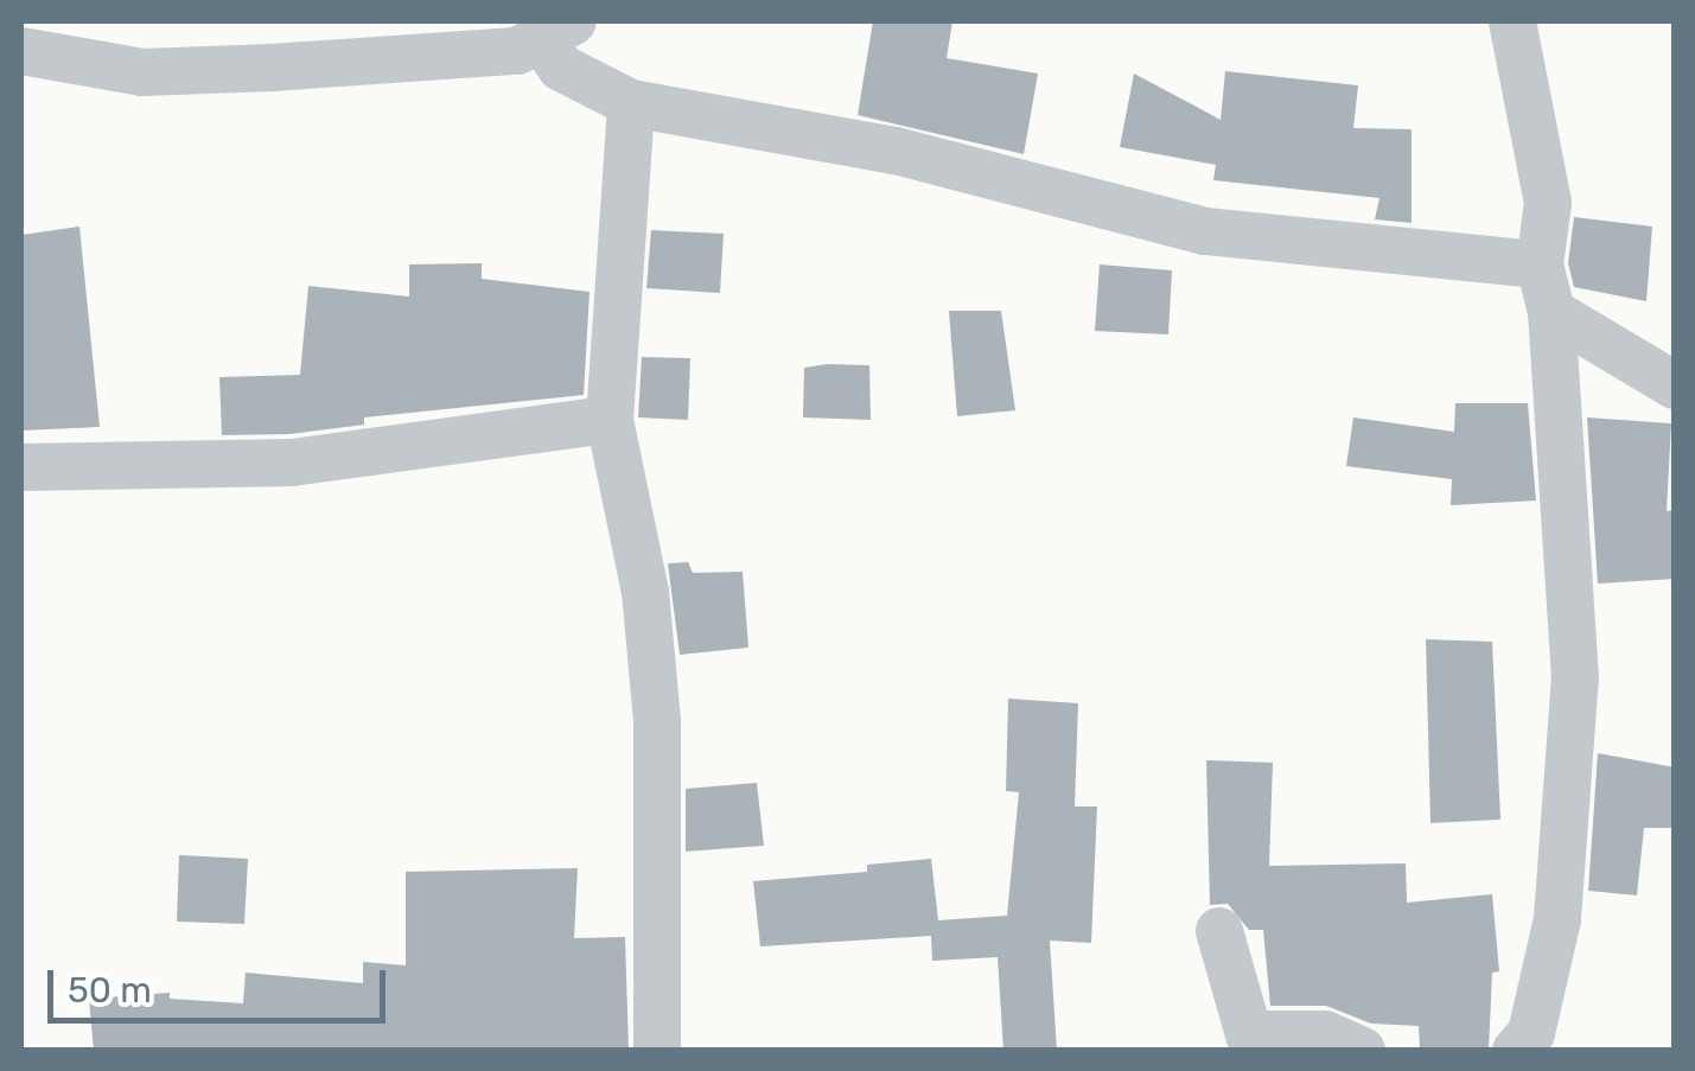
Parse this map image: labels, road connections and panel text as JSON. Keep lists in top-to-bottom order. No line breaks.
{"scale_bar":"50 m"}
